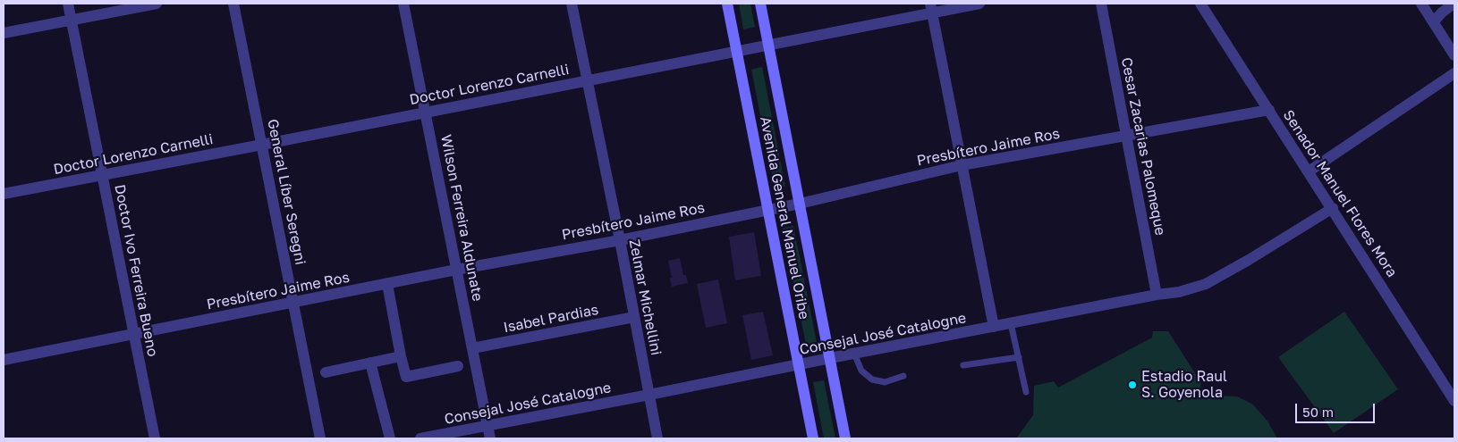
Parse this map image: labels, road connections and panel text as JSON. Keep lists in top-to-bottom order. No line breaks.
{"streets":{"main road":["Avenida General Manuel Oribe"],"street":["Doctor Lorenzo Carnelli","Cesar Zacarias Palomeque","Presbítero Jaime Ros","General Líber Seregni","Senador Manuel Flores Mora","Wilson Ferreira Aldunate","Doctor Ivo Ferreira Bueno","Zelmar Michellini","Isabel Pardias","Consejal José Catalogne"]},"crossings":[["Doctor Lorenzo Carnelli","General Líber Seregni"],["Doctor Lorenzo Carnelli","Wilson Ferreira Aldunate"],["Doctor Lorenzo Carnelli","Avenida General Manuel Oribe"],["Doctor Lorenzo Carnelli","Doctor Ivo Ferreira Bueno"],["Doctor Lorenzo Carnelli","Zelmar Michellini"],["Cesar Zacarias Palomeque","Presbítero Jaime Ros"],["Cesar Zacarias Palomeque","Consejal José Catalogne"],["Presbítero Jaime Ros","General Líber Seregni"],["Presbítero Jaime Ros","Senador Manuel Flores Mora"],["Presbítero Jaime Ros","Wilson Ferreira Aldunate"],["Presbítero Jaime Ros","Avenida General Manuel Oribe"],["Presbítero Jaime Ros","Doctor Ivo Ferreira Bueno"],["Presbítero Jaime Ros","Zelmar Michellini"],["Senador Manuel Flores Mora","Consejal José Catalogne"],["Wilson Ferreira Aldunate","Isabel Pardias"],["Wilson Ferreira Aldunate","Consejal José Catalogne"],["Avenida General Manuel Oribe","Consejal José Catalogne"],["Zelmar Michellini","Isabel Pardias"],["Zelmar Michellini","Consejal José Catalogne"]],"places":["Estadio Raul S. Goyenola"],"scale_bar":"50 m"}
